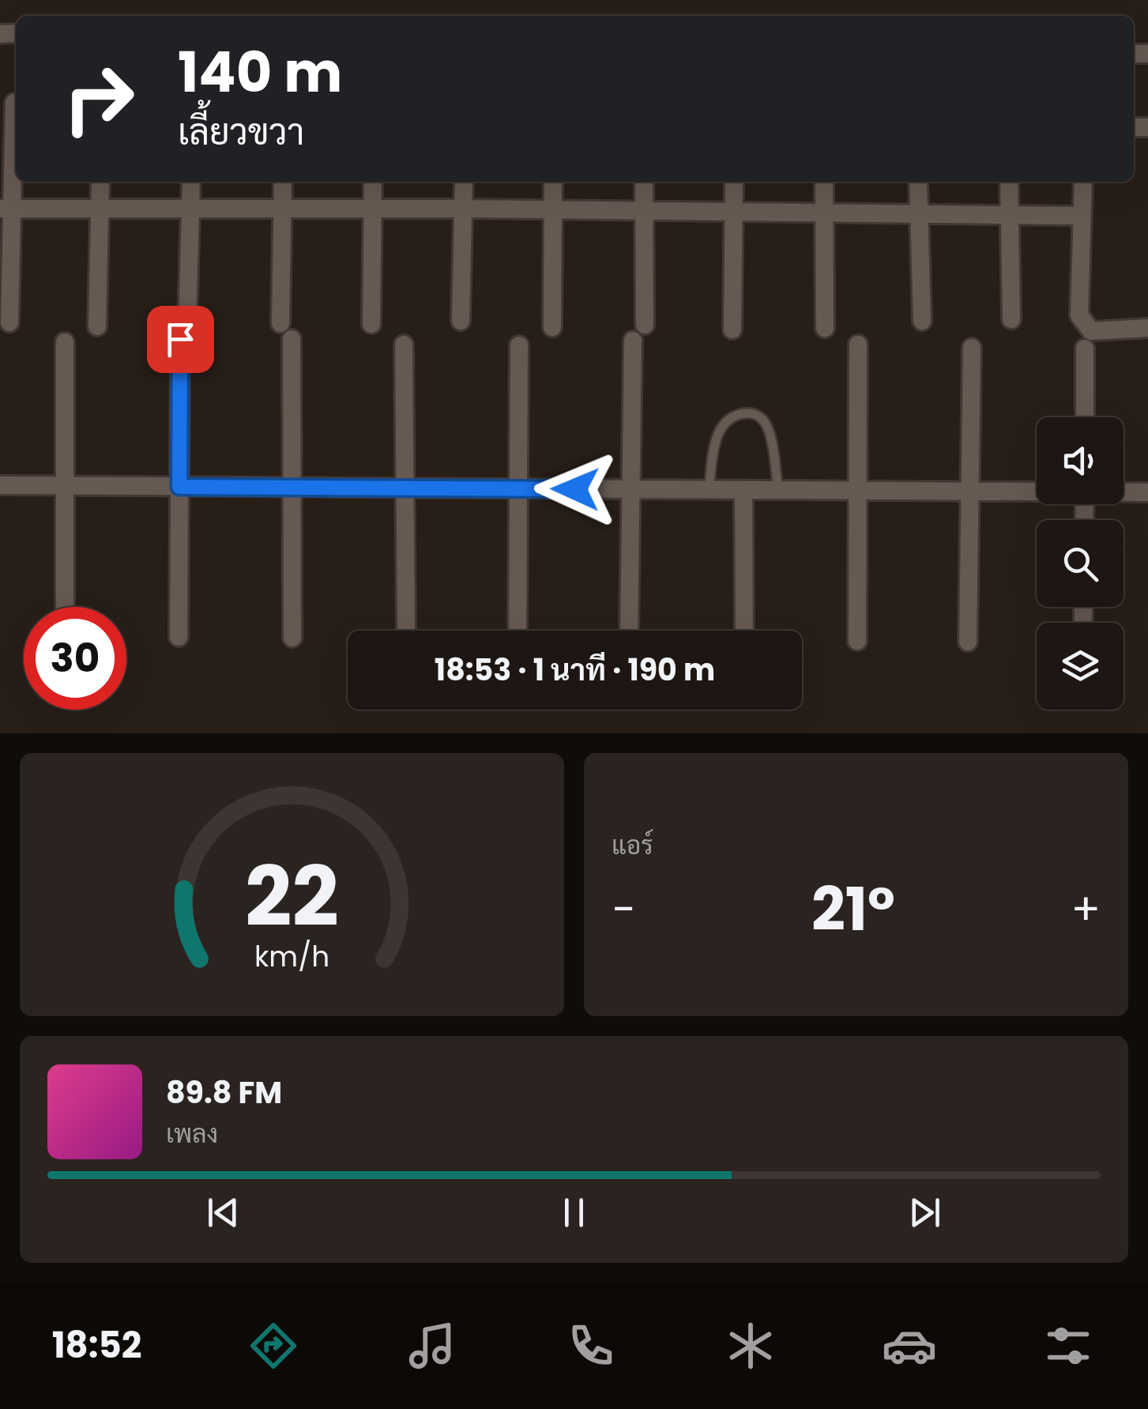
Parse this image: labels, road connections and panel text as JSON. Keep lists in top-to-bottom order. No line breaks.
{"page":{"turn":["140 m","เลี้ยวขวา"],"limit":"30","trip":"18:53 · 1 นาที · 190 m","tile":"แอร์","heat":["−","21°","+"],"song":["89.8 FM","เพลง"],"tabs":"18:52","gauge":["22","km/h"]}}
